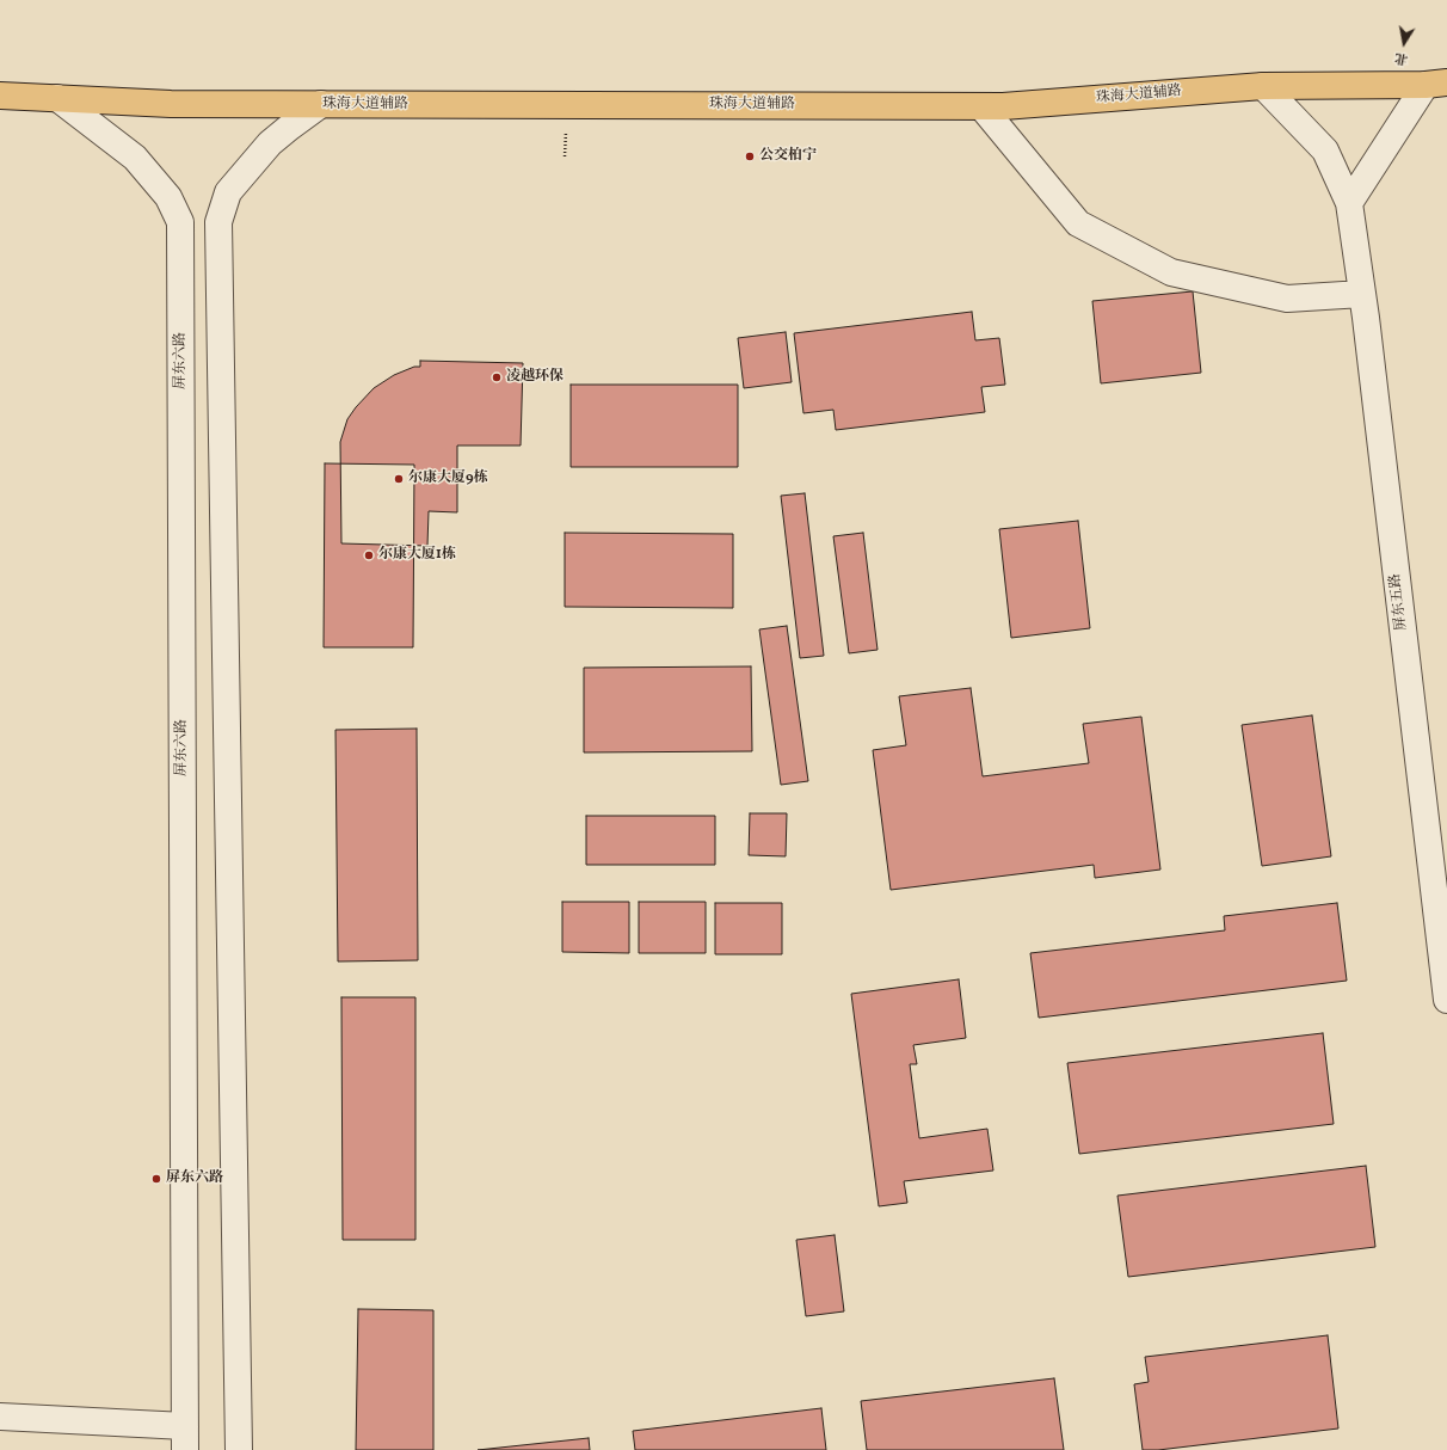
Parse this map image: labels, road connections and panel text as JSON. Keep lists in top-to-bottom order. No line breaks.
{"streets":{"main road":["珠海大道辅路"],"street":["屏东六路","屏东五路"]},"crossings":[["珠海大道辅路","屏东六路"],["珠海大道辅路","屏东五路"]],"places":["公交柏宁","凌越环保","尔康大厦9栋","尔康大厦1栋","屏东六路"],"north":"bottom"}
